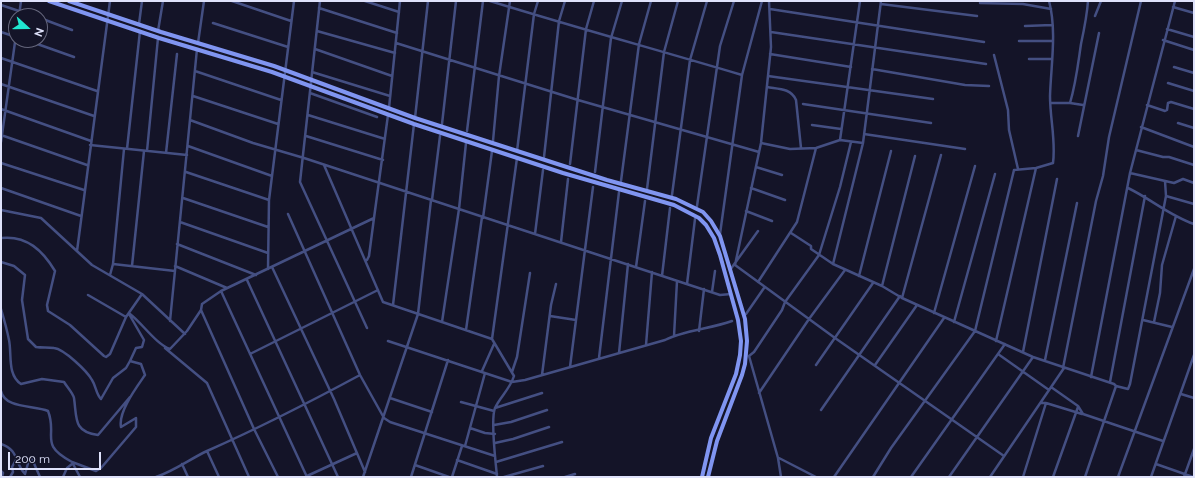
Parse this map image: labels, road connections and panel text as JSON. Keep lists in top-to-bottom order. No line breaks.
{"scale_bar":"200 m","north":"right"}
